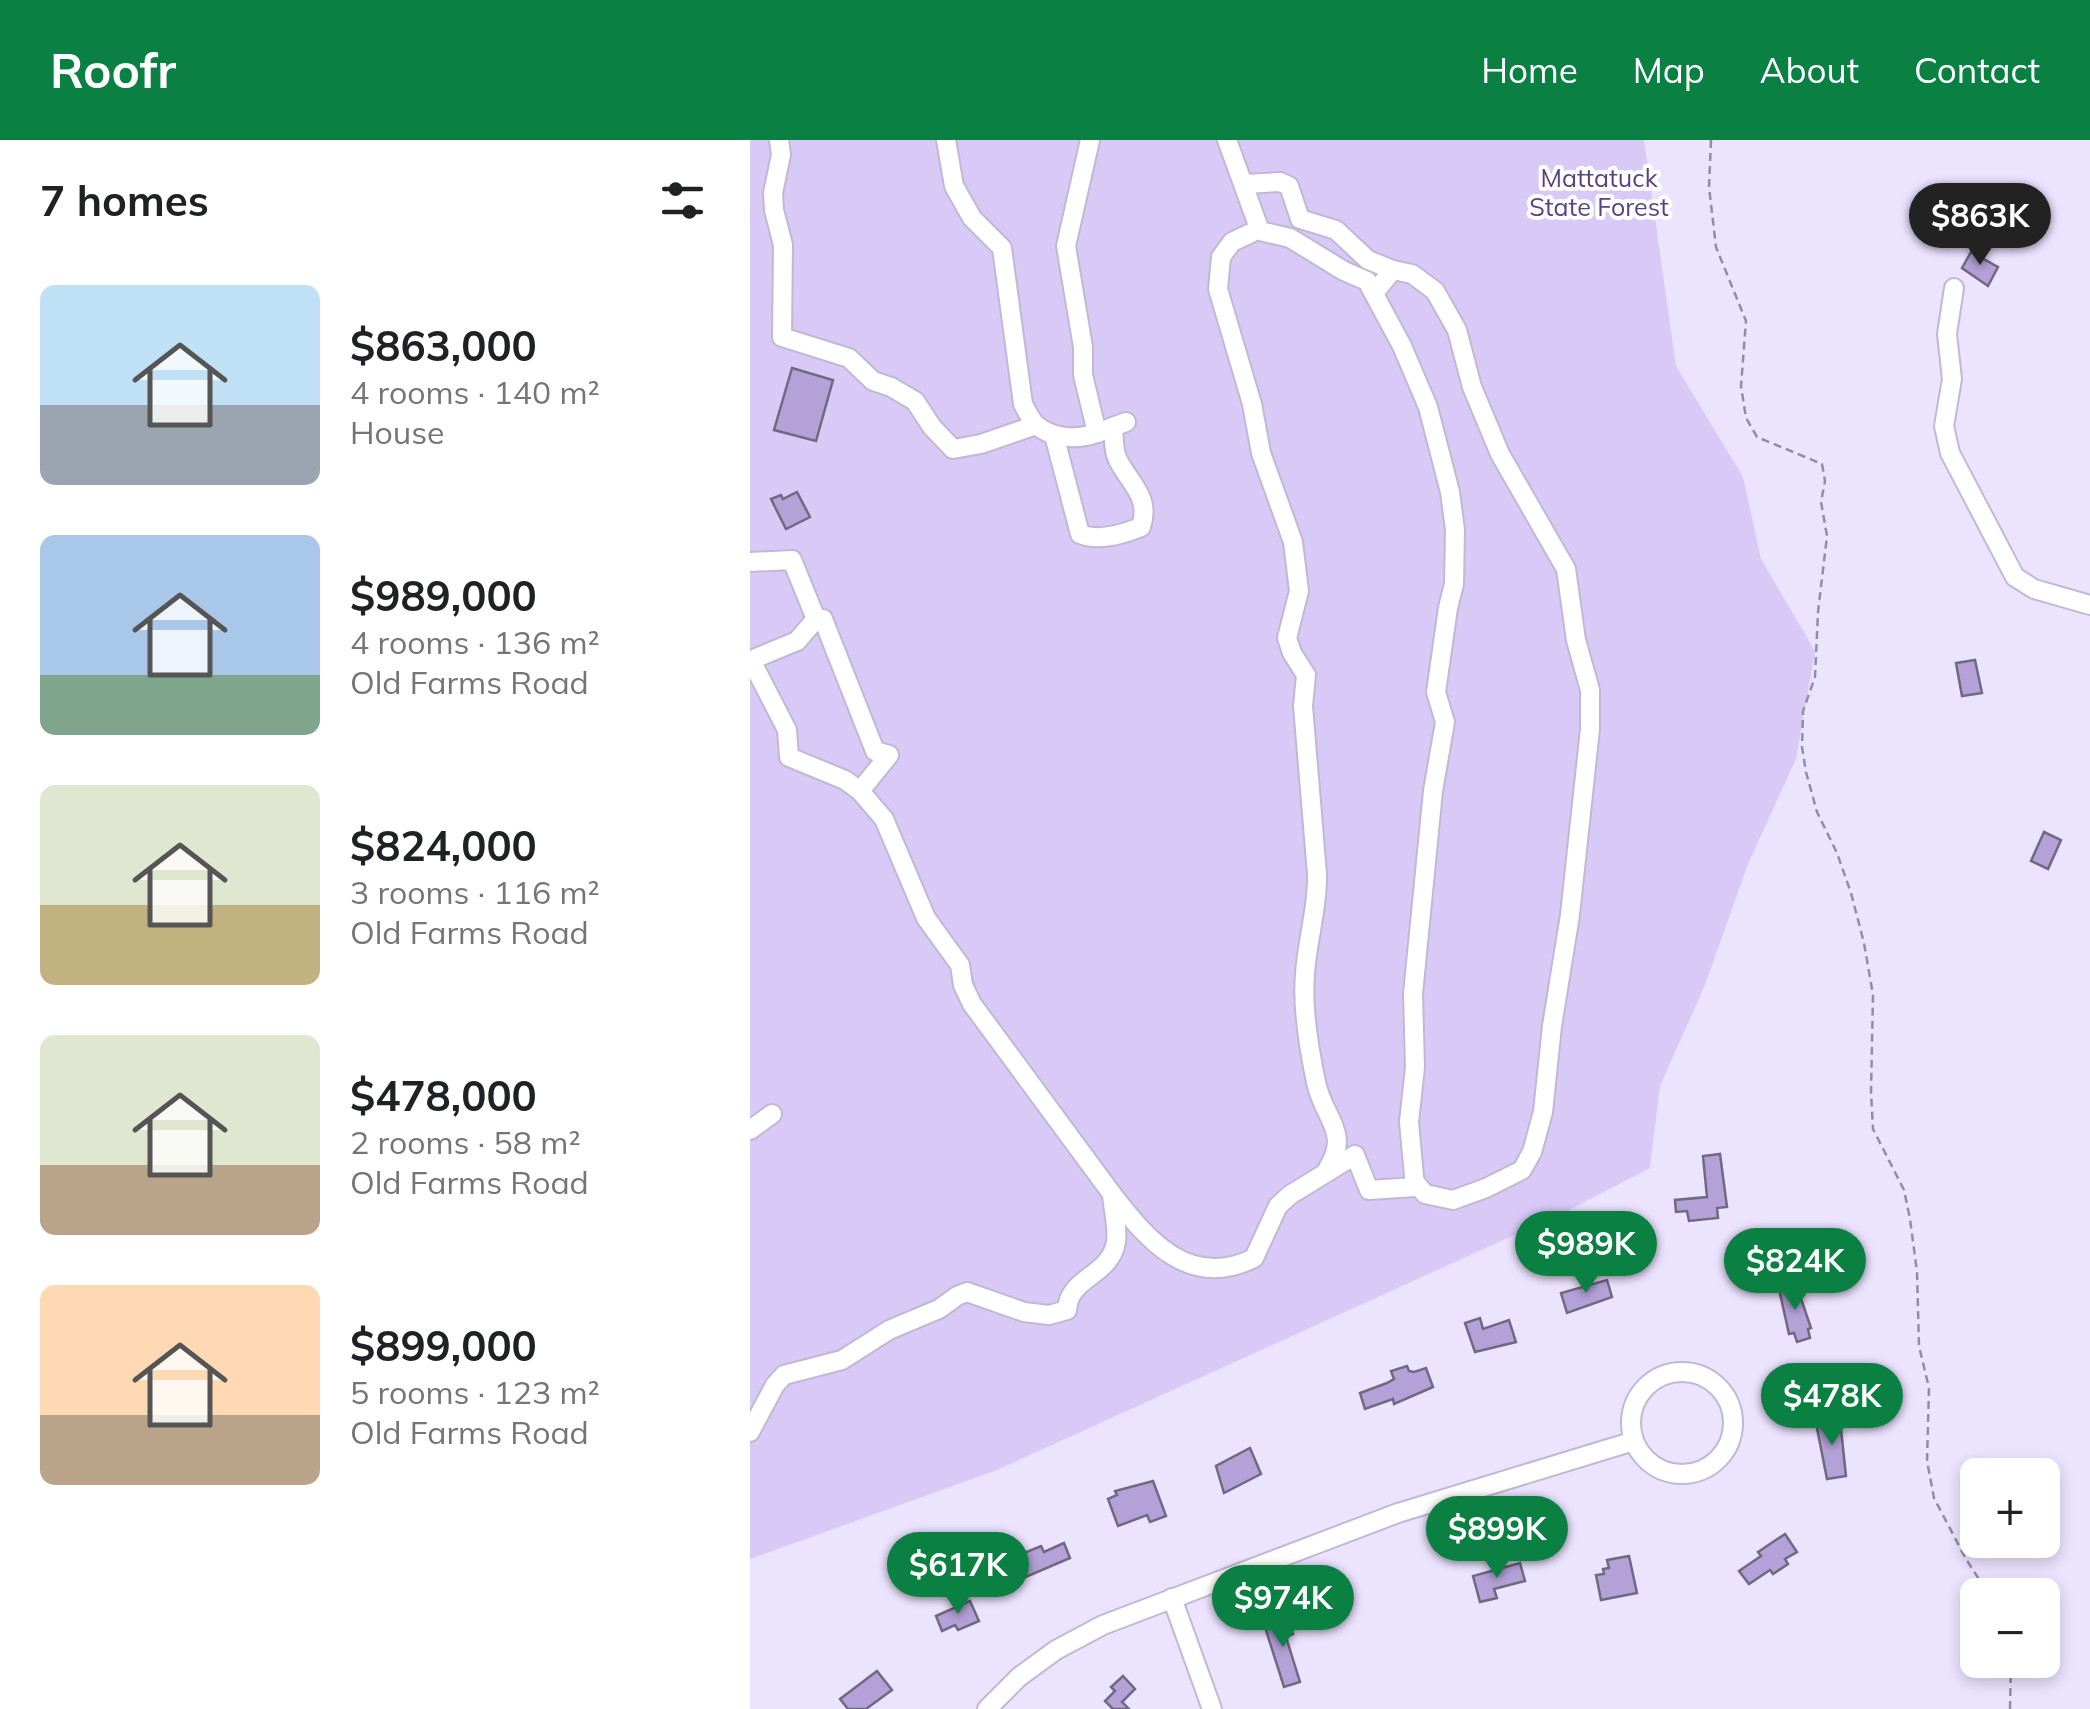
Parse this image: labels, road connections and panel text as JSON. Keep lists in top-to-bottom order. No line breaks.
{"parks":["Mattatuck State Forest"],"page":{"header":"Roofr","nav":["Home","Map","About","Contact"],"heading":"7 homes","price":["$863K","$989K","$824K","$478K","$899K","$617K","$974K"],"list":[{"name":"$863,000","note":"4 rooms · 140 m² · House"},{"name":"$989,000","note":"4 rooms · 136 m² · Old Farms Road"},{"name":"$824,000","note":"3 rooms · 116 m² · Old Farms Road"},{"name":"$478,000","note":"2 rooms · 58 m² · Old Farms Road"},{"name":"$899,000","note":"5 rooms · 123 m² · Old Farms Road"}],"map_buttons":["+","−"]}}
